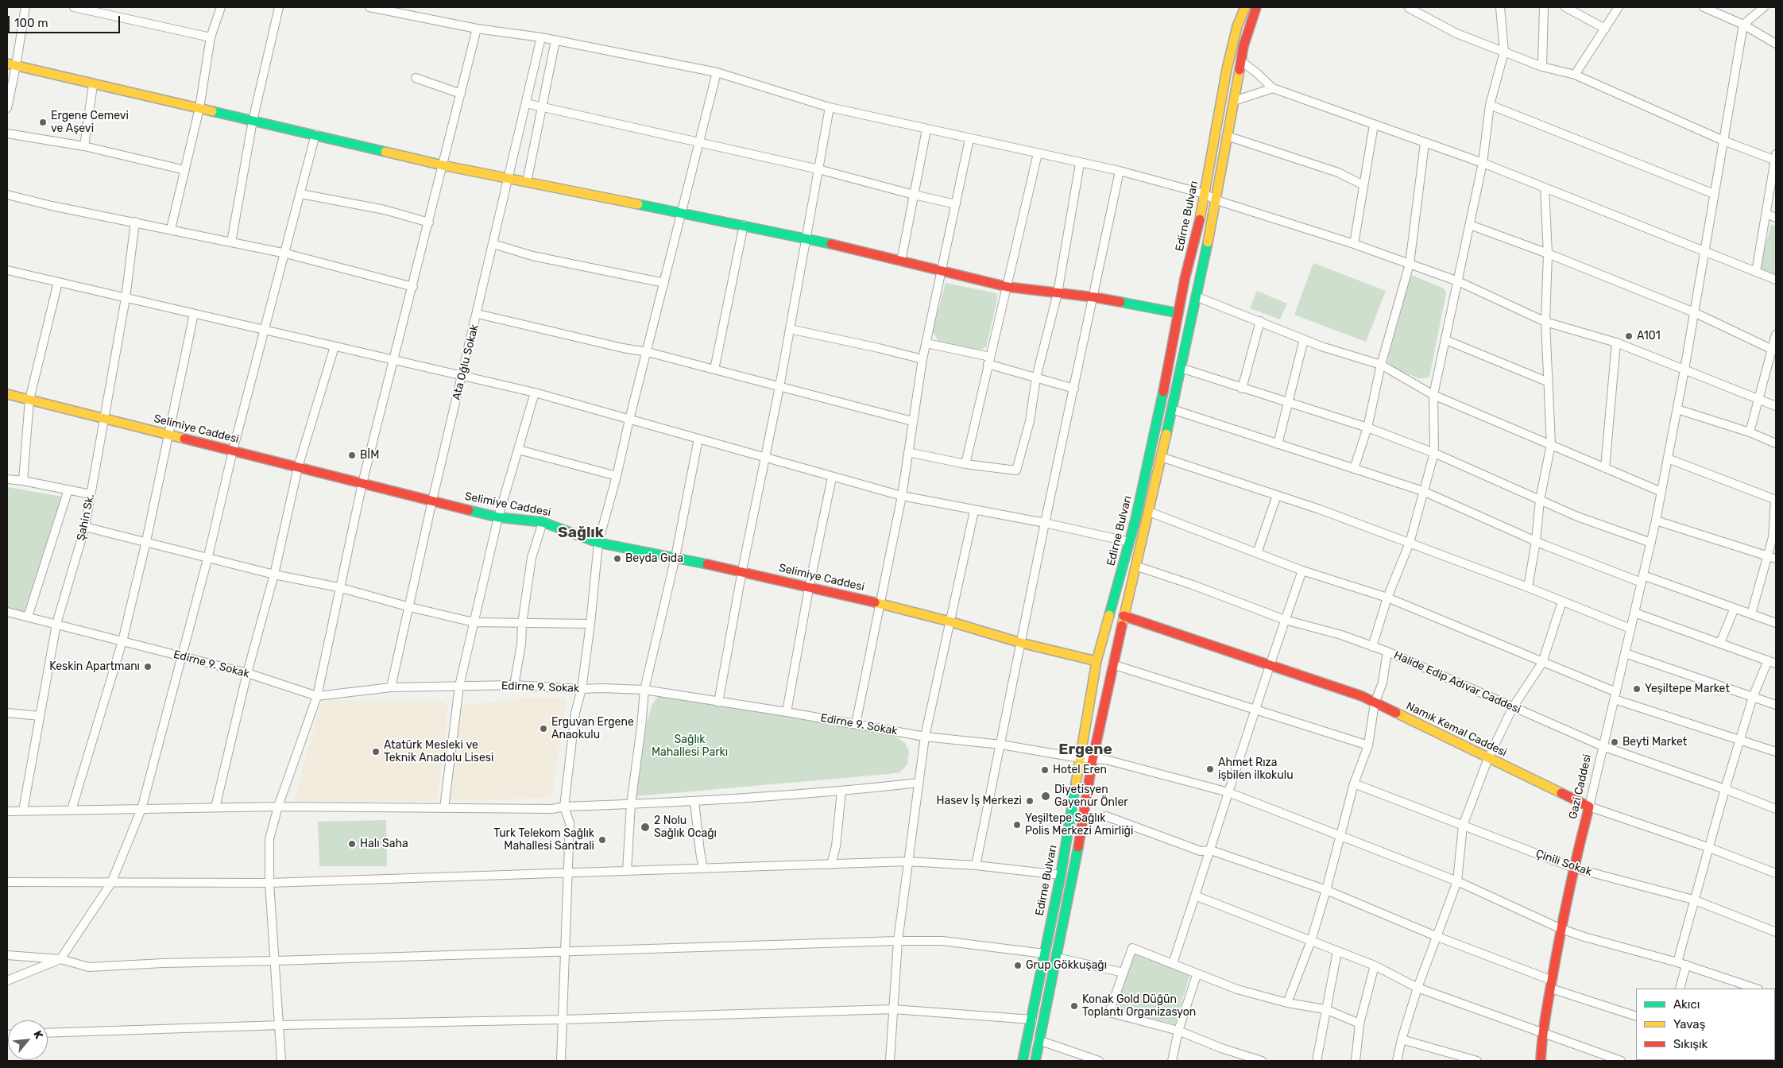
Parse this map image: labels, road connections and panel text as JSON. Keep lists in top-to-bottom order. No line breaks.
{"streets":{"main road":["Edirne Bulvarı","Selimiye Caddesi","Namık Kemal Caddesi","Gazi Caddesi"],"street":["Ata Oğlu Sokak","Şahin Sk.","Edirne 9. Sokak","Halide Edip Adıvar Caddesi","Çinili Sokak"]},"crossings":[["Edirne Bulvarı","Selimiye Caddesi"],["Edirne Bulvarı","Edirne 9. Sokak"],["Ata Oğlu Sokak","Selimiye Caddesi"],["Ata Oğlu Sokak","Edirne 9. Sokak"],["Selimiye Caddesi","Şahin Sk."],["Şahin Sk.","Edirne 9. Sokak"],["Edirne 9. Sokak","Gazi Caddesi"],["Halide Edip Adıvar Caddesi","Gazi Caddesi"],["Namık Kemal Caddesi","Gazi Caddesi"],["Gazi Caddesi","Çinili Sokak"]],"districts":["Sağlık","Ergene"],"parks":["Sağlık Mahallesi Parkı"],"places":["Ergene Cemevi ve Aşevi","A101","BİM","Beyda Gıda","Keskin Apartmanı","Yeşiltepe Market","Erguvan Ergene Anaokulu","Beyti Market","Atatürk Mesleki ve Teknik Anadolu Lisesi","Ahmet Rıza işbilen ilkokulu","Hotel Eren","Diyetisyen Gayenur Önler","Hasev İş Merkezi","Yeşiltepe Sağlık Polis Merkezi Amirliği","2 Nolu Sağlık Ocağı","Turk Telekom Sağlık Mahallesi Santrali","Halı Saha","Grup Gökkuşağı","Konak Gold Düğün Toplantı Organizasyon"],"legend":["Akıcı","Yavaş","Sıkışık"],"scale_bar":"100 m","north":"top right"}
